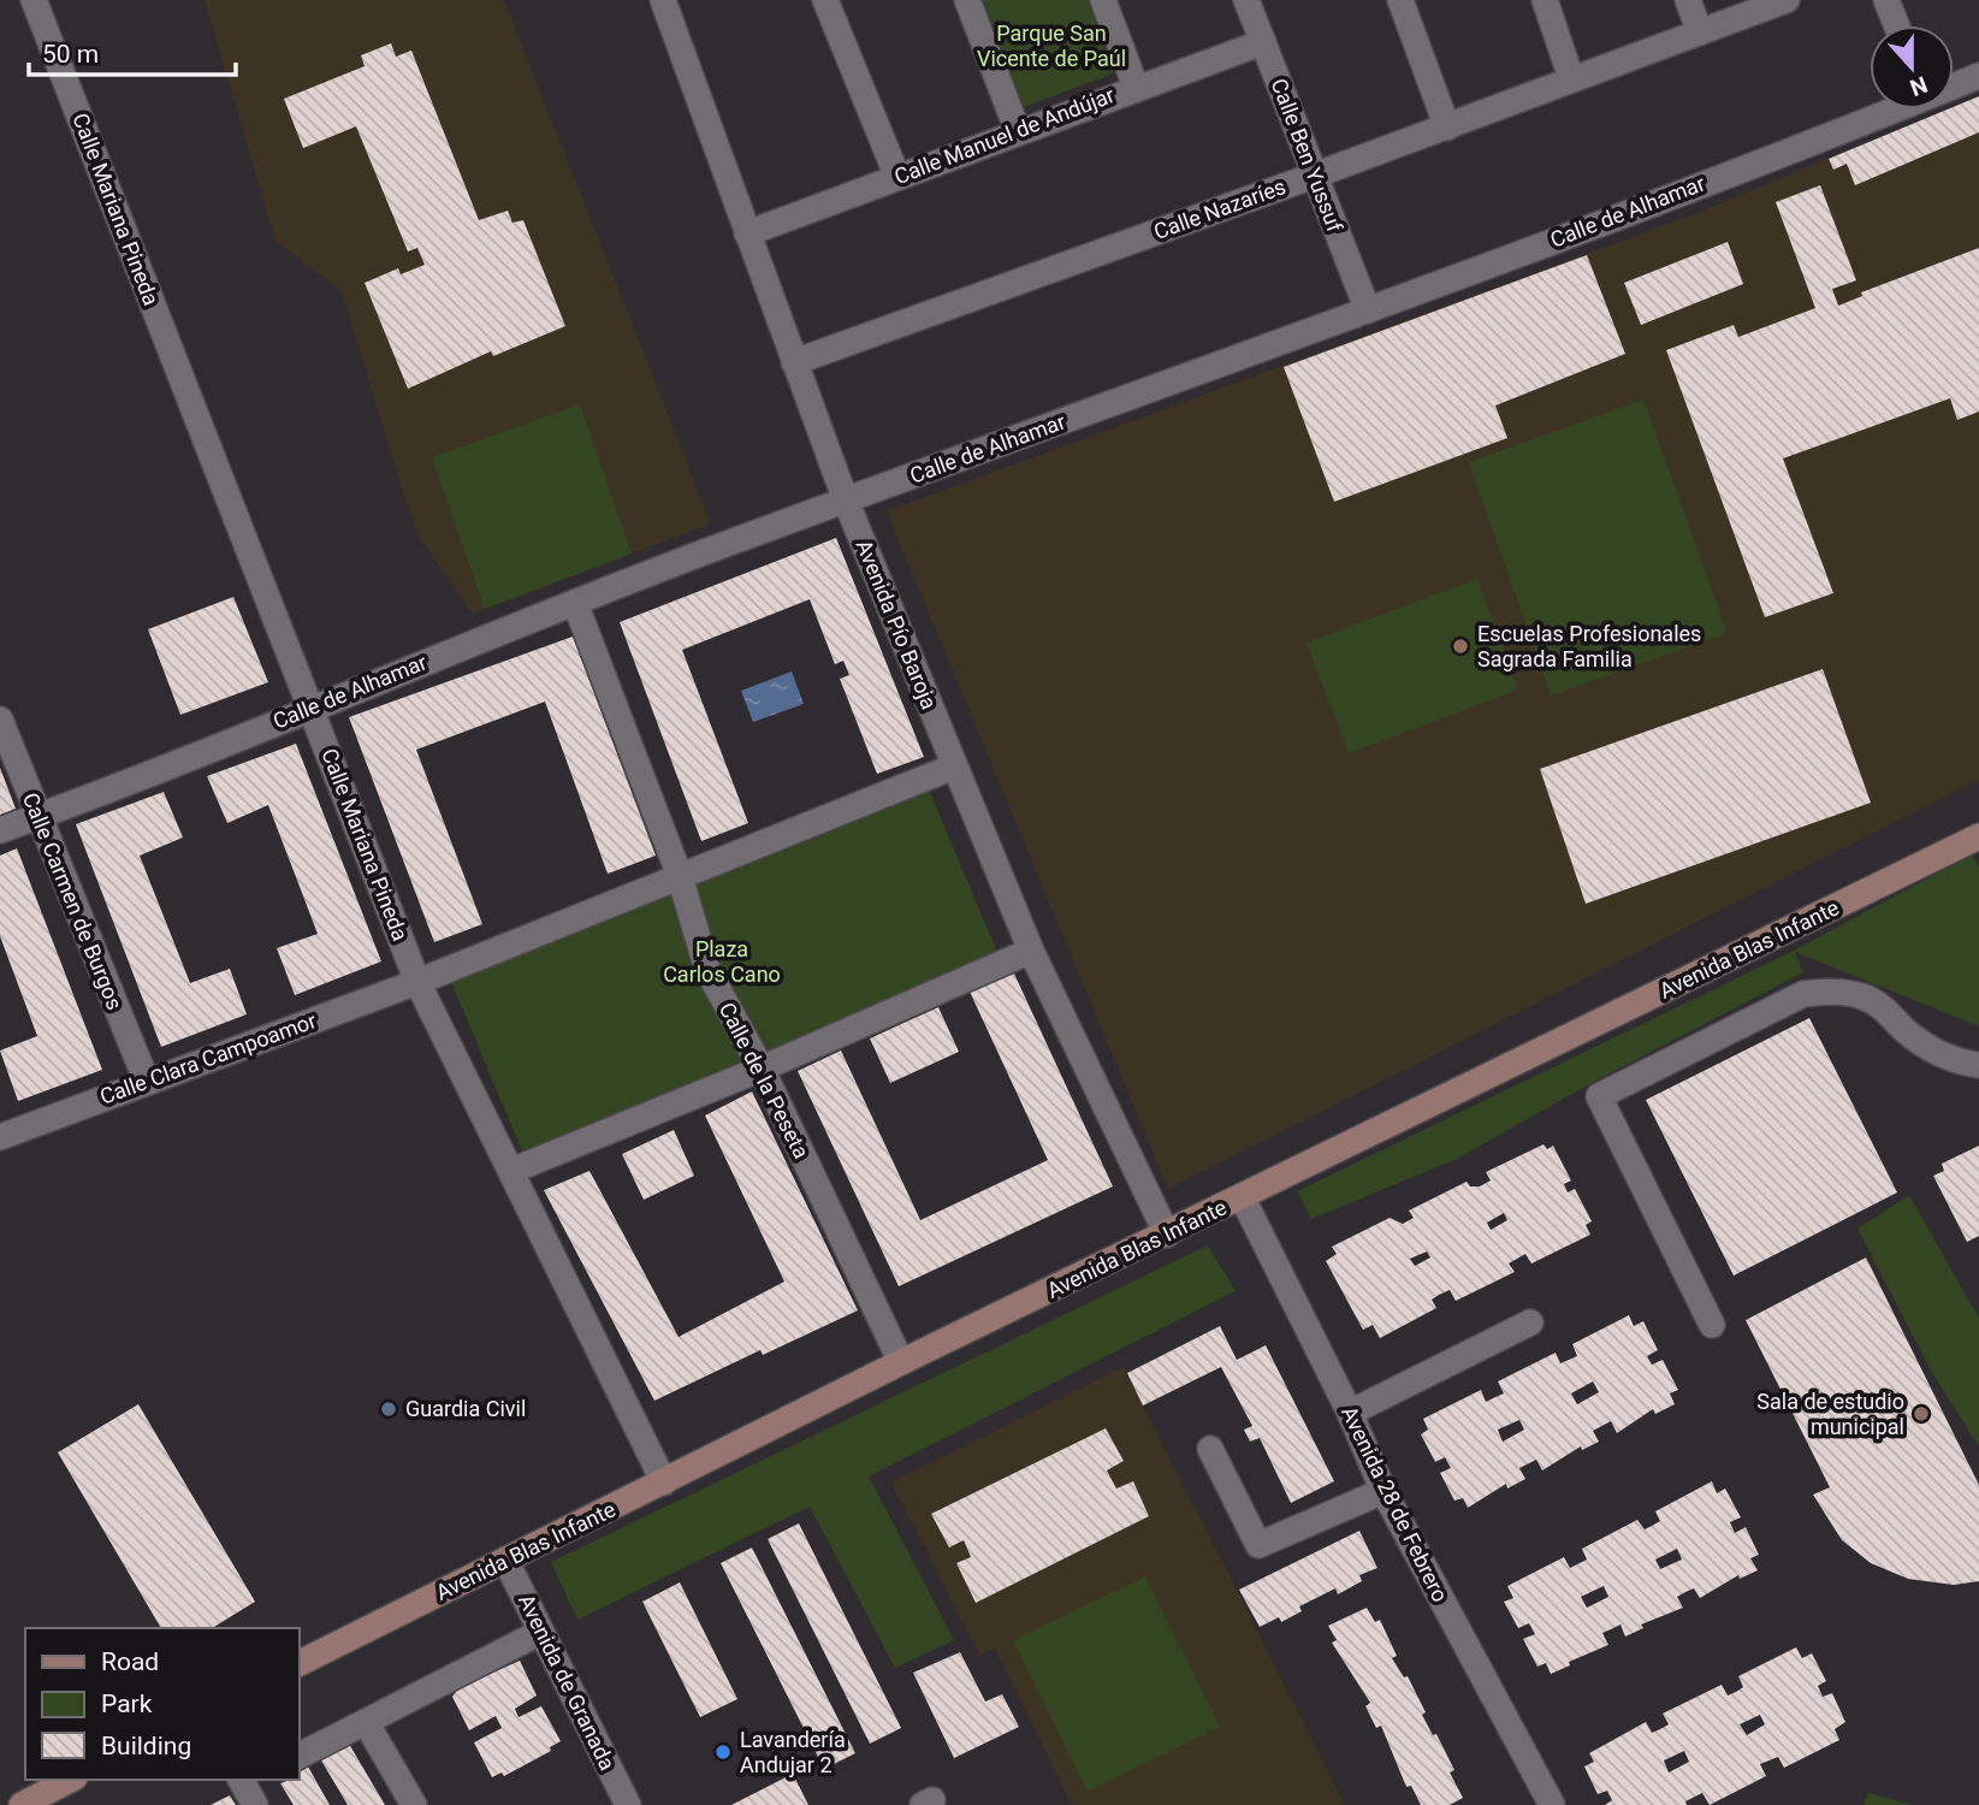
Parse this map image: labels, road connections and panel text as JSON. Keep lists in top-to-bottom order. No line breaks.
{"streets":{"main road":["Avenida Blas Infante"],"street":["Calle Manuel de Andújar","Calle Ben Yussuf","Calle Mariana Pineda","Calle Nazaríes","Calle de Alhamar","Avenida Pío Baroja","Calle Carmen de Burgos","Calle Clara Campoamor","Calle de la Peseta","Avenida 28 de Febrero","Avenida de Granada"]},"crossings":[["Calle Manuel de Andújar","Calle Ben Yussuf"],["Calle Manuel de Andújar","Avenida Pío Baroja"],["Calle Ben Yussuf","Calle Nazaríes"],["Calle Ben Yussuf","Calle de Alhamar"],["Calle Mariana Pineda","Calle de Alhamar"],["Calle Mariana Pineda","Avenida Blas Infante"],["Calle Mariana Pineda","Calle Clara Campoamor"],["Calle Nazaríes","Avenida Pío Baroja"],["Calle de Alhamar","Avenida Pío Baroja"],["Calle de Alhamar","Calle Carmen de Burgos"],["Calle de Alhamar","Calle de la Peseta"],["Avenida Pío Baroja","Avenida Blas Infante"],["Avenida Pío Baroja","Calle Clara Campoamor"],["Calle Carmen de Burgos","Calle Clara Campoamor"],["Avenida Blas Infante","Calle de la Peseta"],["Avenida Blas Infante","Avenida 28 de Febrero"],["Avenida Blas Infante","Avenida de Granada"],["Calle Clara Campoamor","Calle de la Peseta"]],"parks":["Parque San Vicente de Paúl","Plaza Carlos Cano"],"places":["Escuelas Profesionales Sagrada Familia","Guardia Civil","Sala de estudio municipal","Lavandería Andujar 2"],"legend":["Road","Park","Building"],"scale_bar":"50 m","north":"bottom"}
